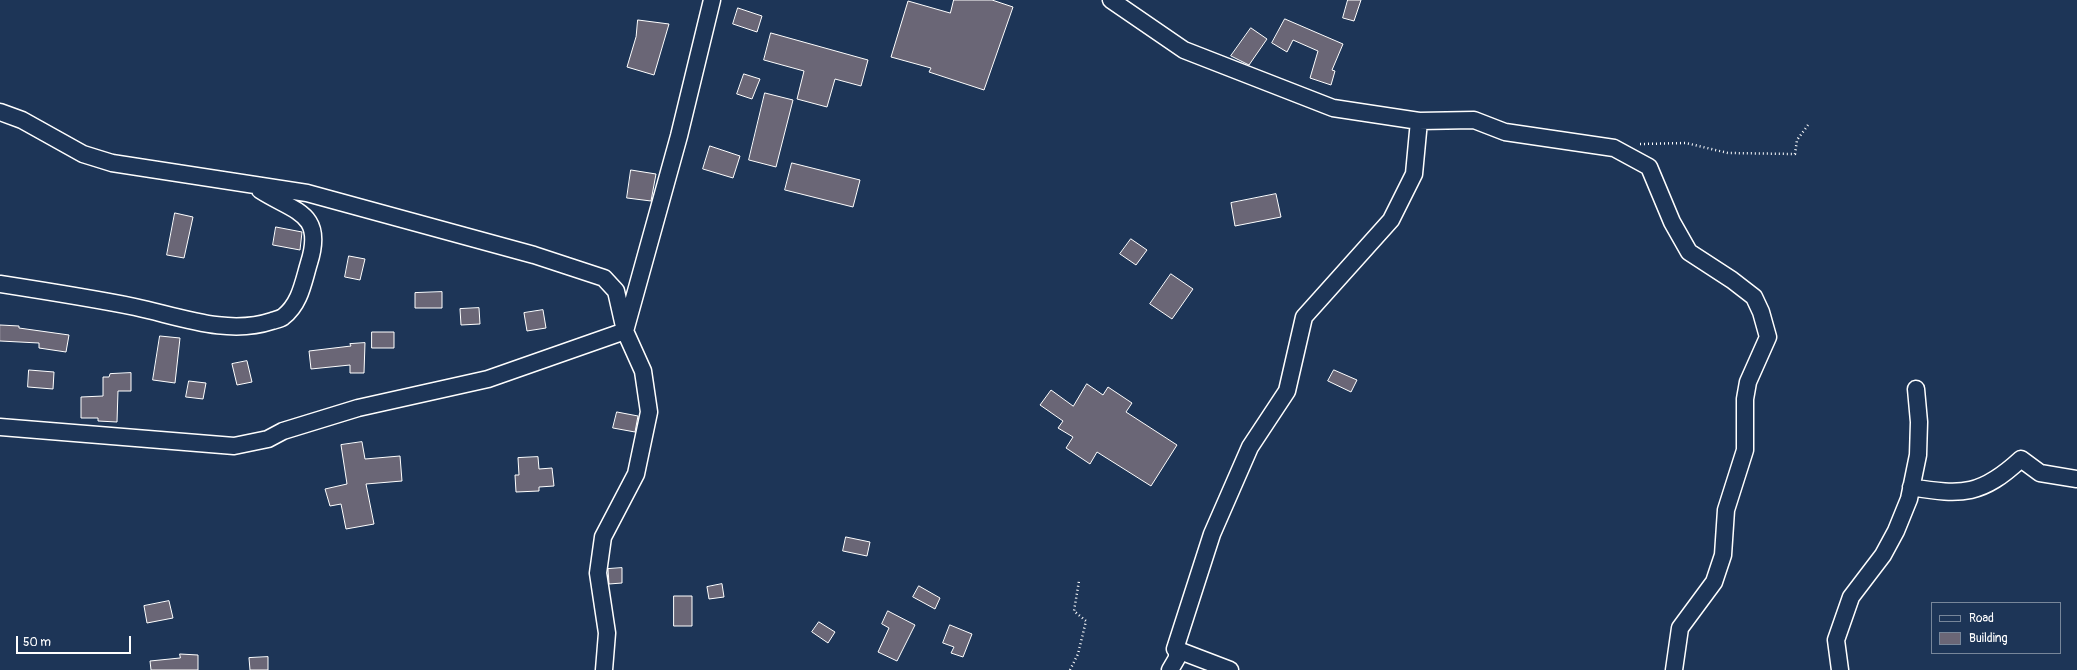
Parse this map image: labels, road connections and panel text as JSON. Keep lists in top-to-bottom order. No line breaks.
{"legend":["Road","Building"],"scale_bar":"50 m"}
